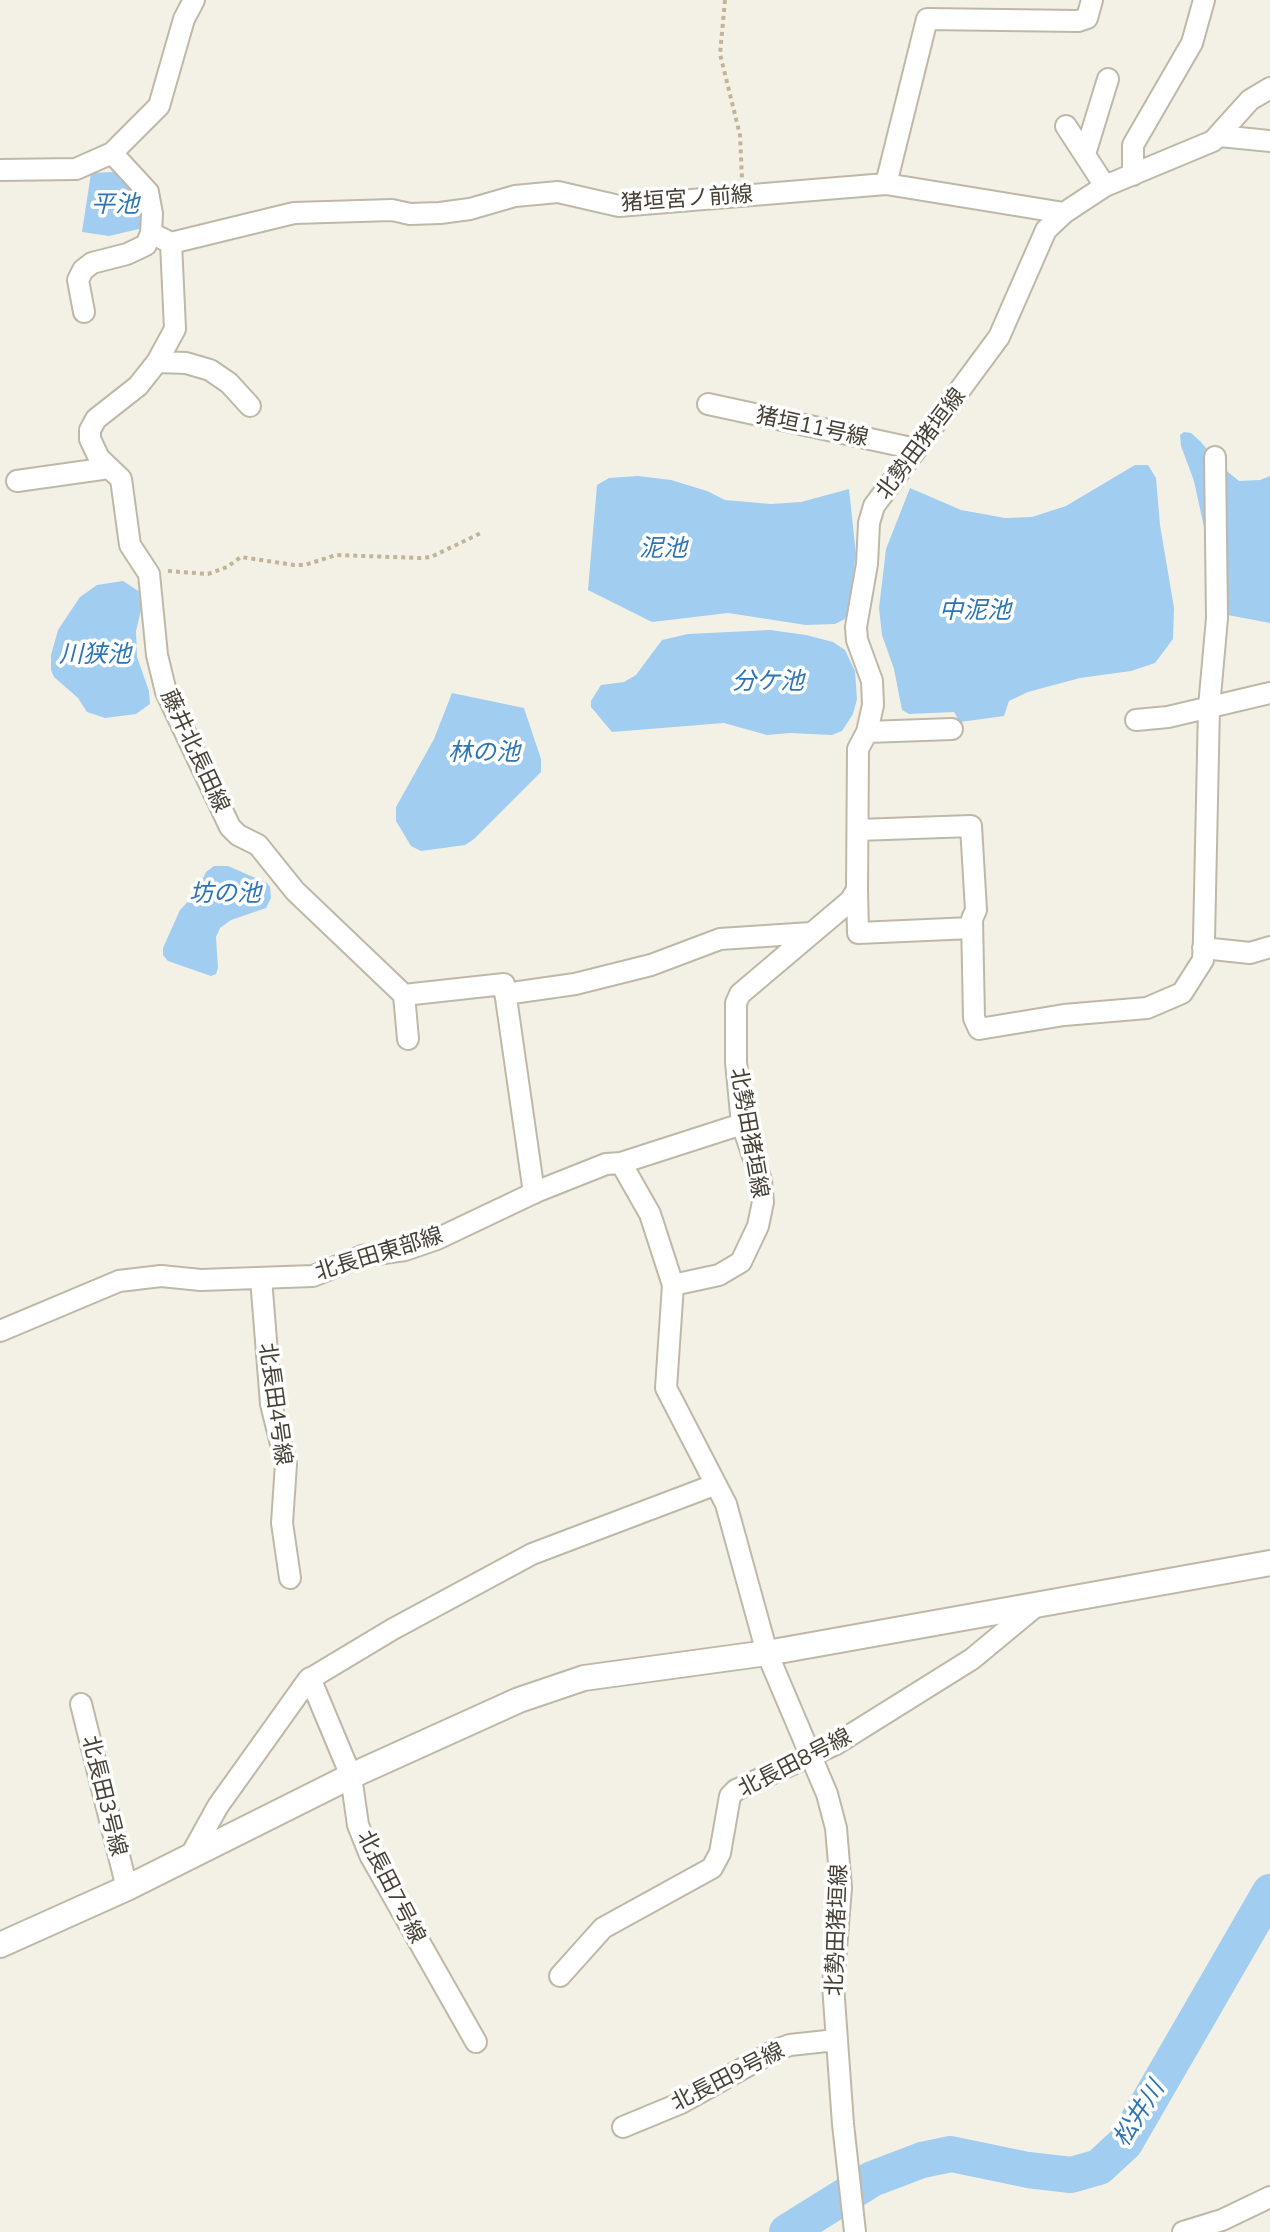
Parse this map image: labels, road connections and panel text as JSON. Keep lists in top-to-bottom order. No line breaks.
{"streets":{"street":["猪垣宮ノ前線","猪垣11号線","北勢田猪垣線","藤井北長田線","北長田東部線","北長田4号線","北長田8号線","北長田3号線","北長田7号線","北長田9号線"]},"crossings":[["猪垣宮ノ前線","北勢田猪垣線"],["猪垣宮ノ前線","藤井北長田線"],["猪垣11号線","北勢田猪垣線"],["北勢田猪垣線","北長田東部線"],["北勢田猪垣線","北長田8号線"],["北勢田猪垣線","北長田9号線"],["北長田東部線","北長田4号線"]],"water":["平池","泥池","中泥池","川狭池","分ケ池","林の池","坊の池","松井川"]}
